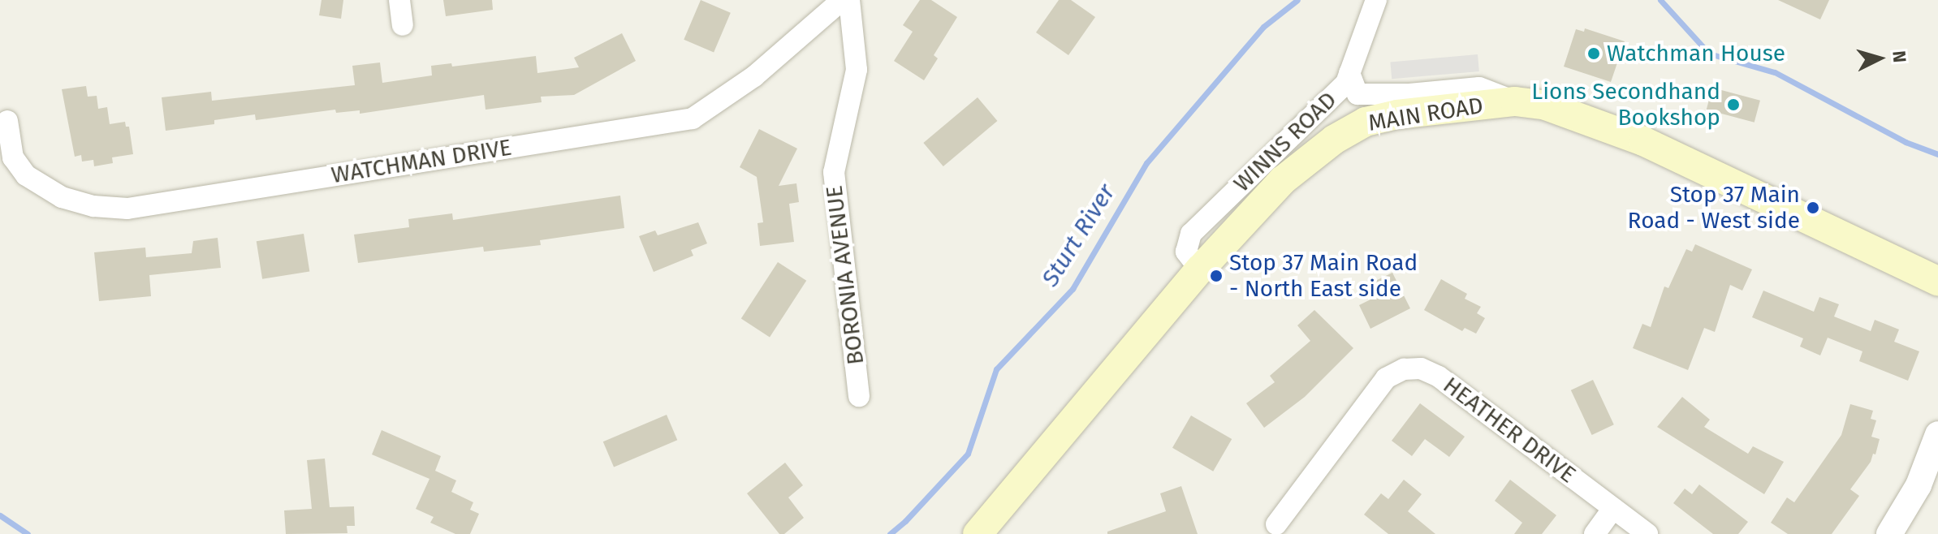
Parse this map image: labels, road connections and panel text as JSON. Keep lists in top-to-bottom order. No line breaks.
{"streets":{"main road":["MAIN ROAD"],"street":["WINNS ROAD","WATCHMAN DRIVE","BORONIA AVENUE","HEATHER DRIVE"]},"crossings":[["MAIN ROAD","WINNS ROAD"]],"water":["Sturt River"],"places":["Watchman House","Lions Secondhand Bookshop","Stop 37 Main Road - West side","Stop 37 Main Road - North East side"],"north":"right"}
